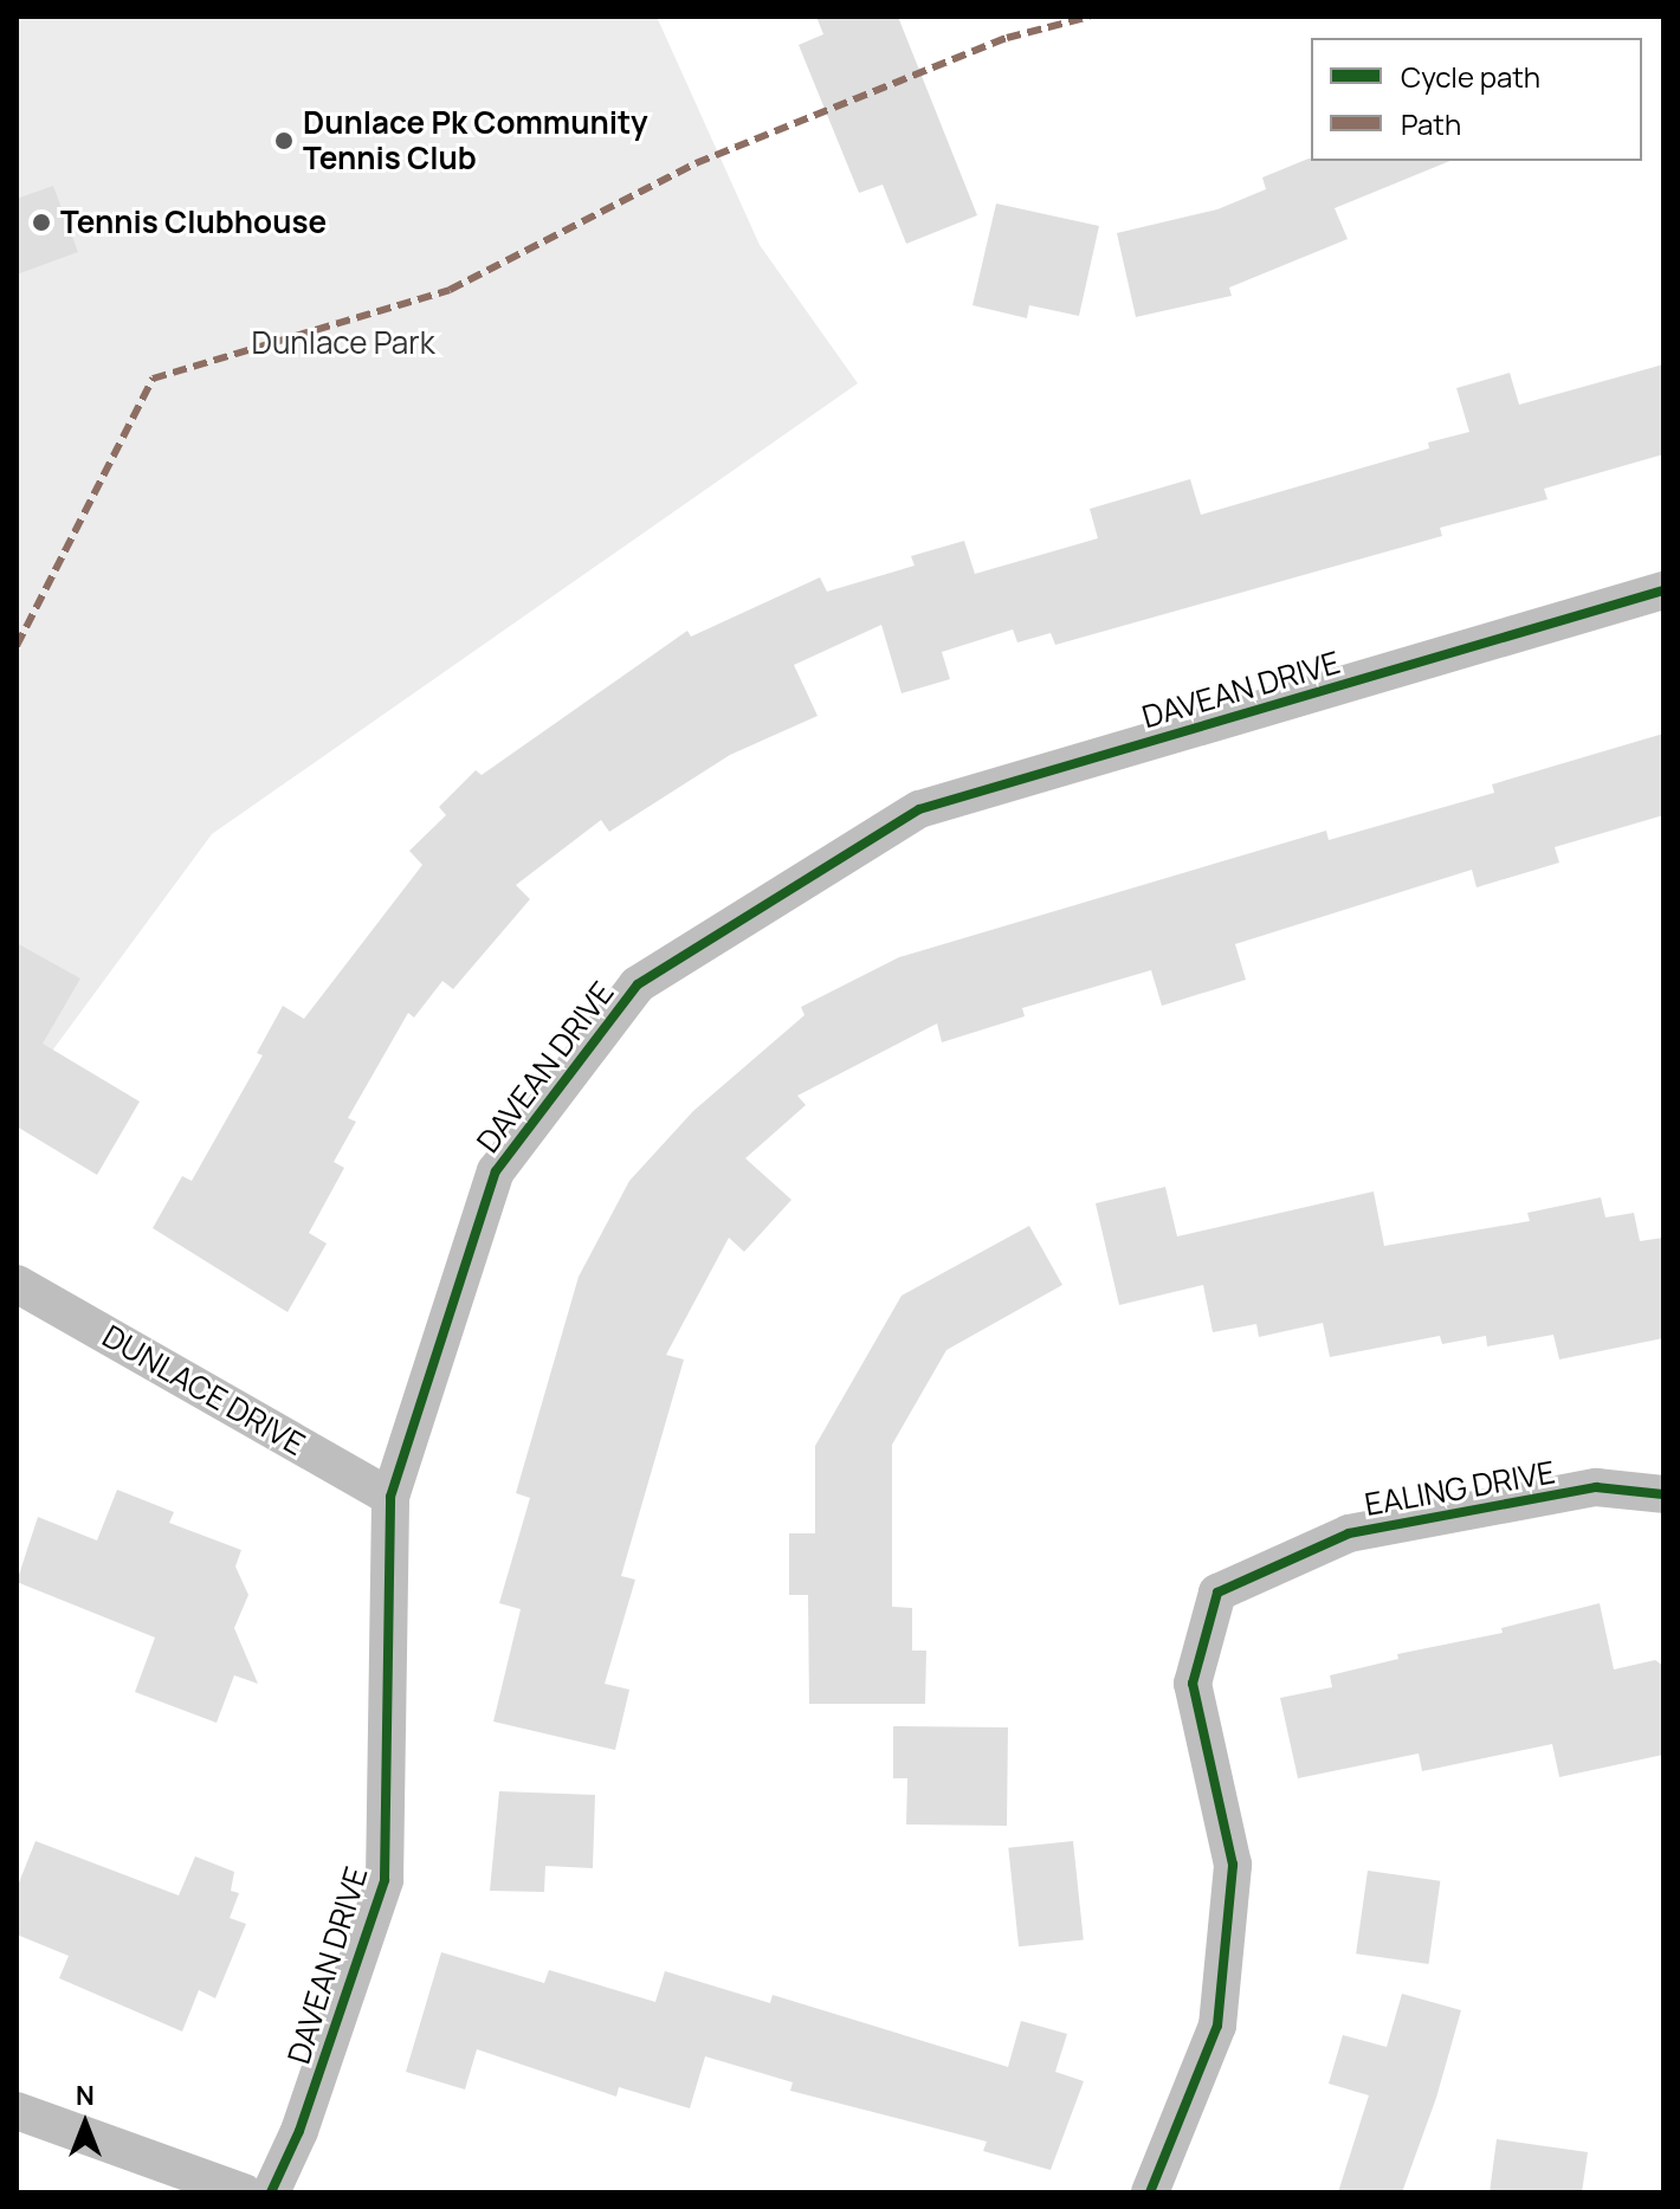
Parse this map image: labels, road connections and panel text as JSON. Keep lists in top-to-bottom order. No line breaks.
{"streets":{"street":["DAVEAN DRIVE","DUNLACE DRIVE","EALING DRIVE"]},"crossings":[["DAVEAN DRIVE","DUNLACE DRIVE"]],"parks":["Dunlace Park"],"places":["Dunlace Pk Community Tennis Club","Tennis Clubhouse"],"legend":["Cycle path","Path"],"north":"top"}
